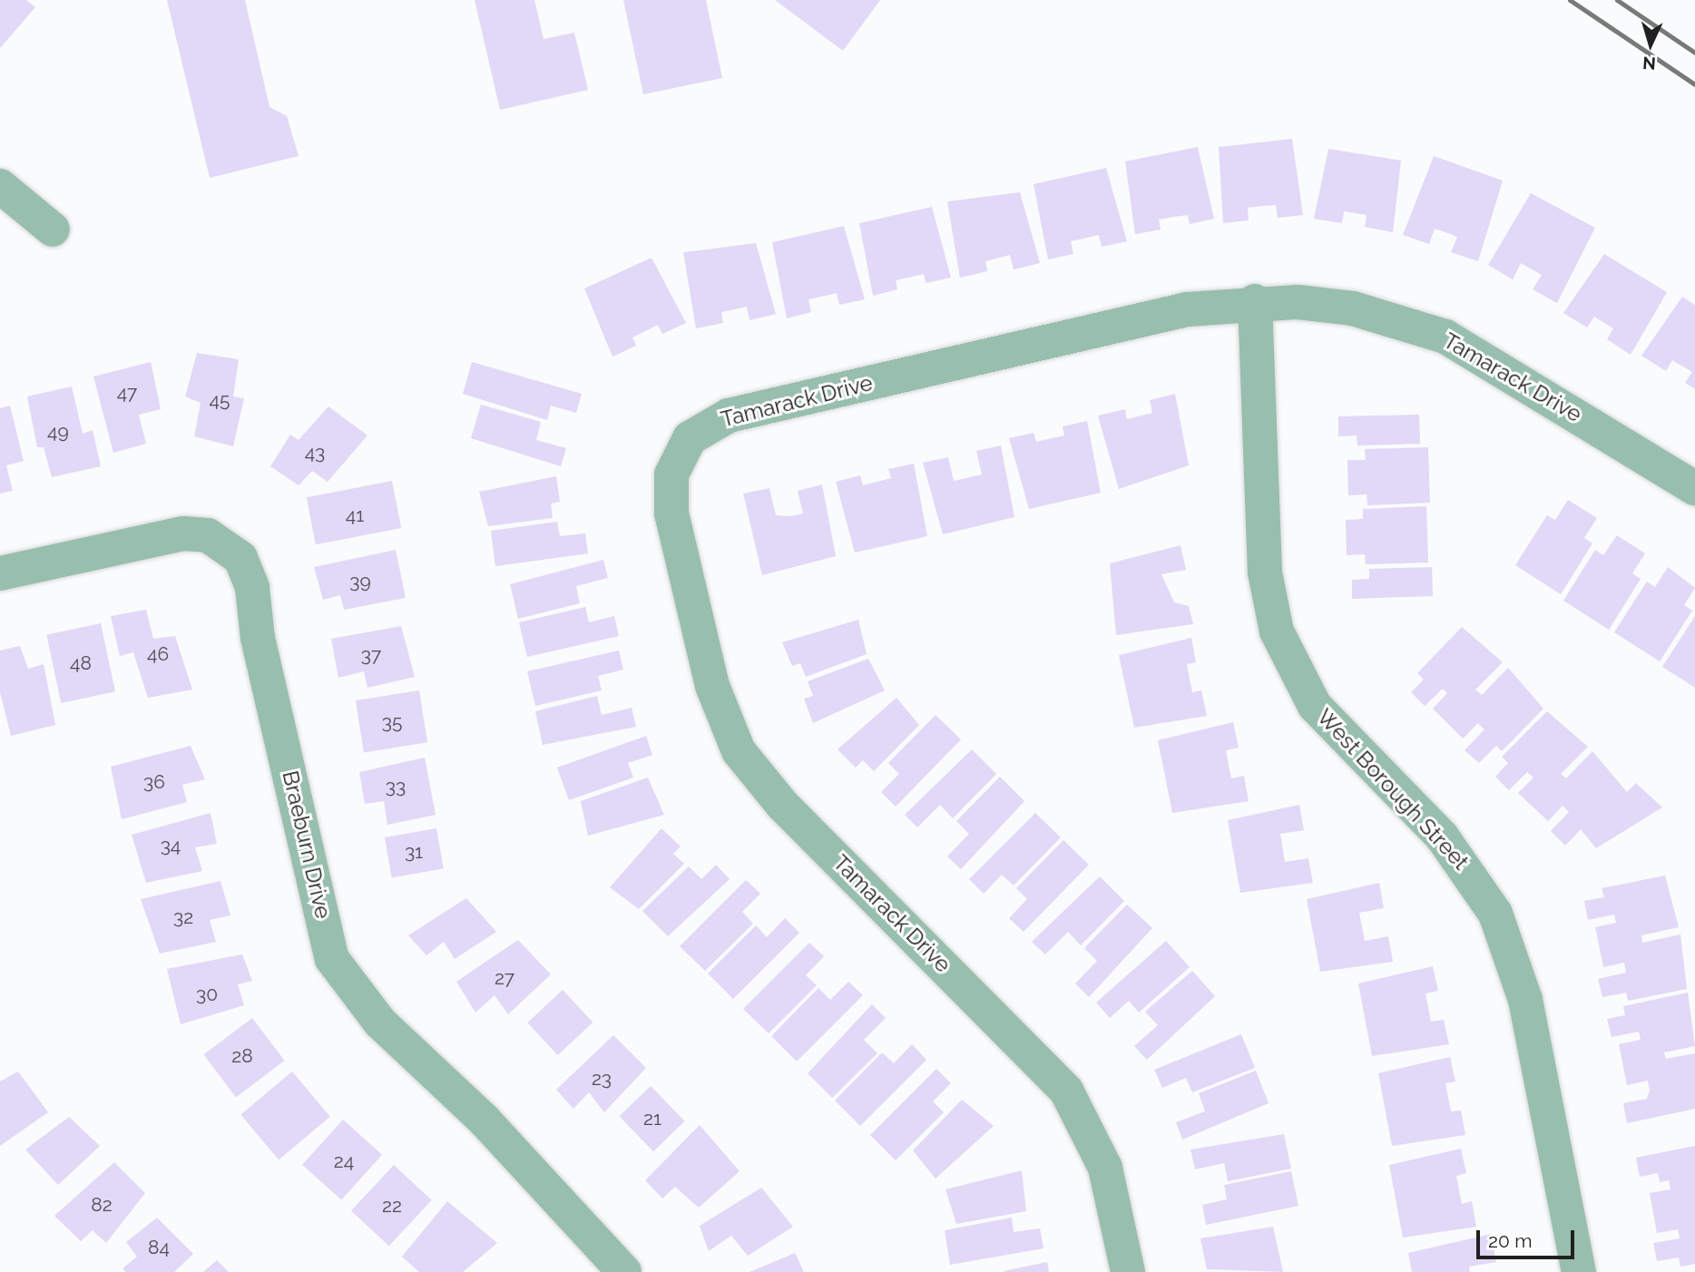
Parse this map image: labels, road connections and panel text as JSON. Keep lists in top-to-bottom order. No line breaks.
{"streets":{"street":["Tamarack Drive","West Borough Street","Braeburn Drive"]},"crossings":[["Tamarack Drive","West Borough Street"]],"house_numbers":["47","45","49","43","41","39","46","37","48","35","36","33","34","31","32","27","30","28","23","21","24","82","22","84"],"scale_bar":"20 m","north":"bottom"}
